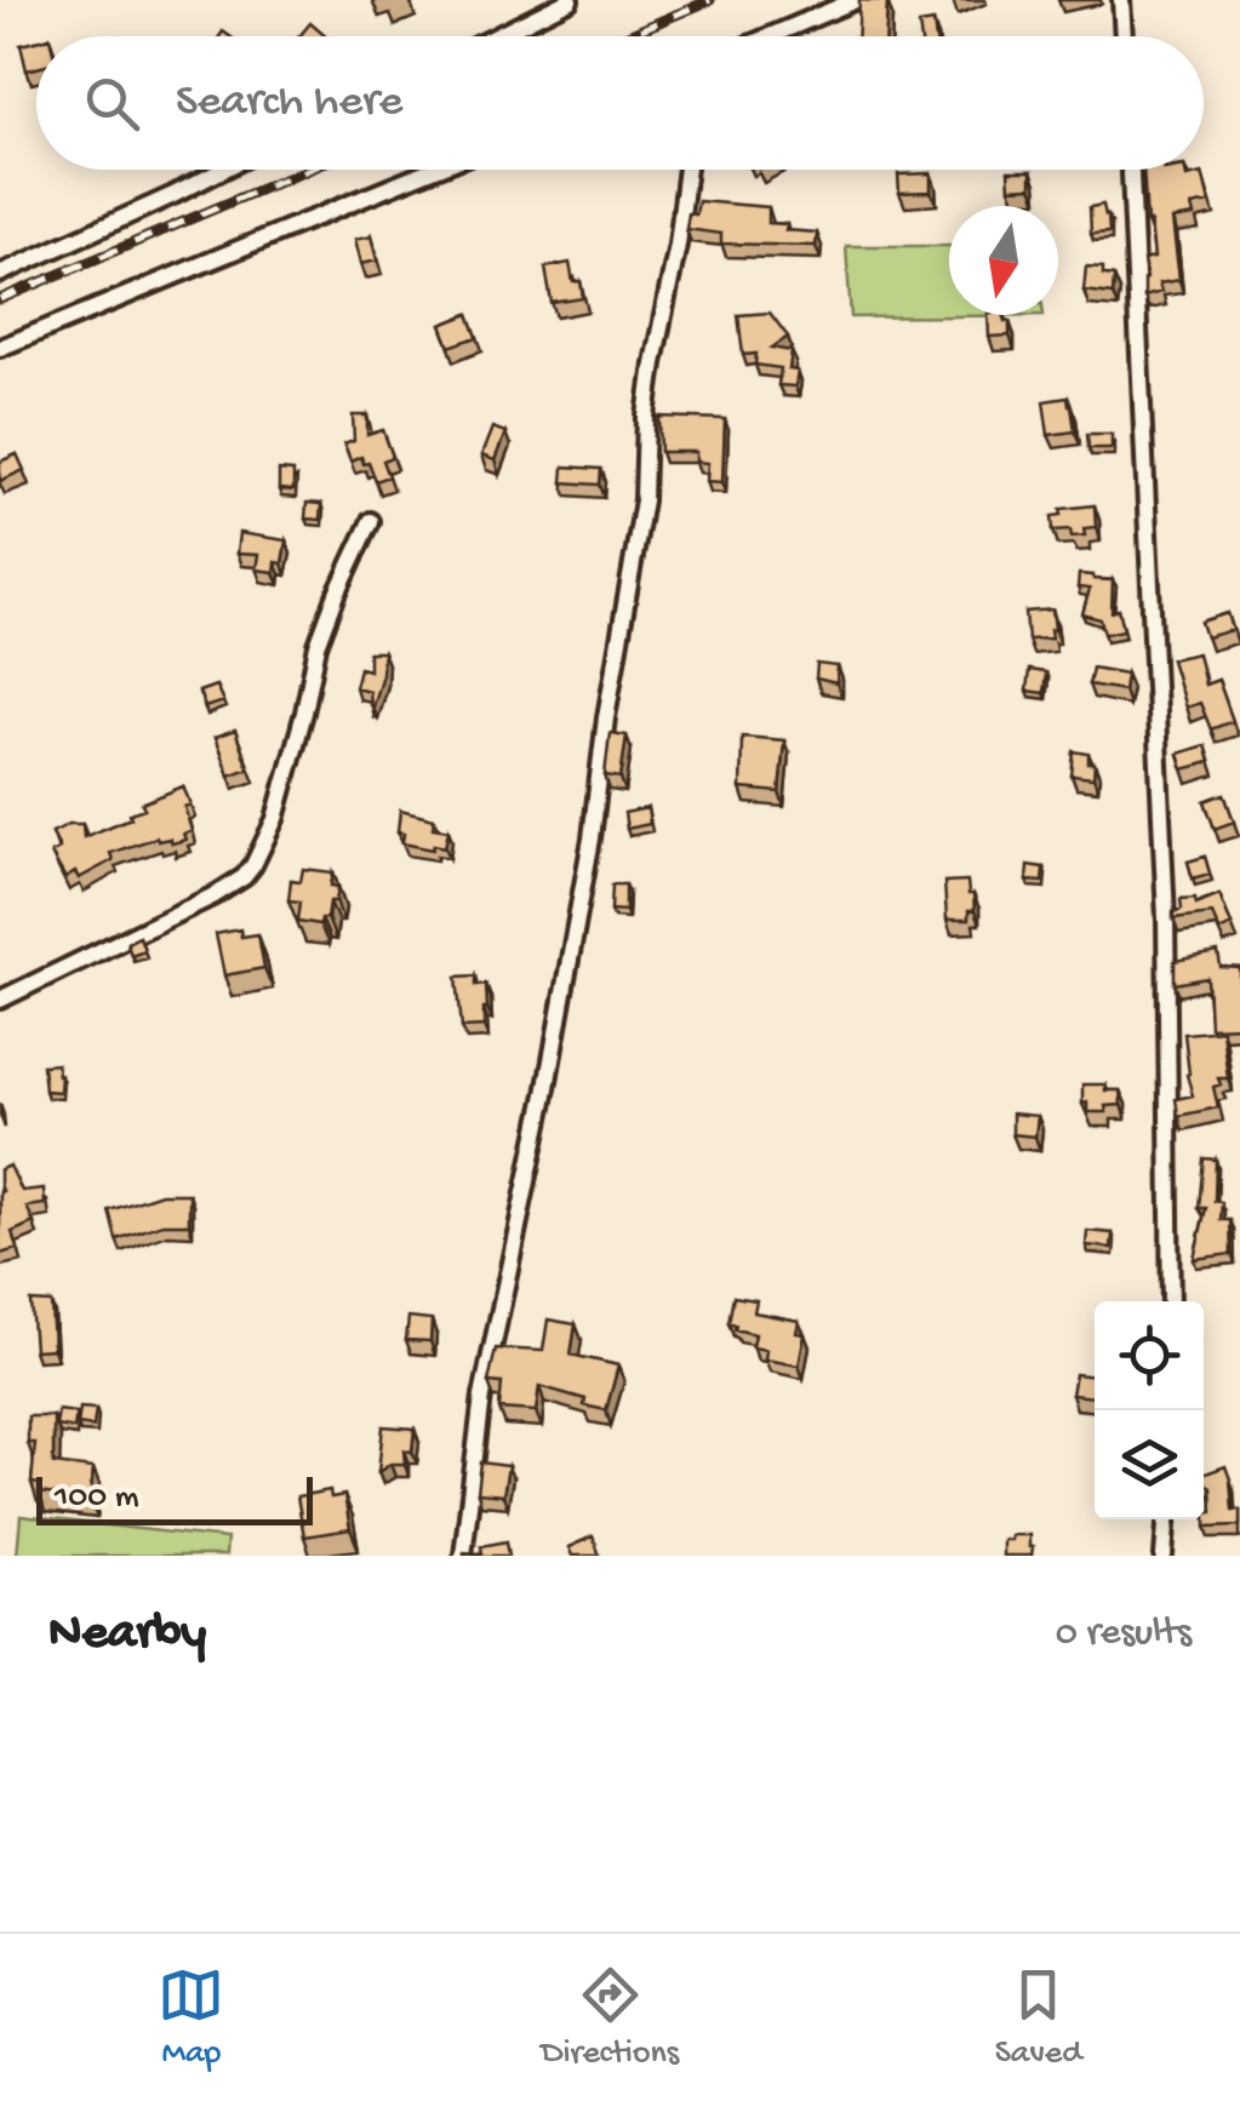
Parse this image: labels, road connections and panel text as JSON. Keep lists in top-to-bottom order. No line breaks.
{"scale_bar":"100 m","north":"bottom","page":{"search":"Search here","scale":"100 m","heading":["Nearby","0 results"],"nav":["Map","Directions","Saved"]}}
